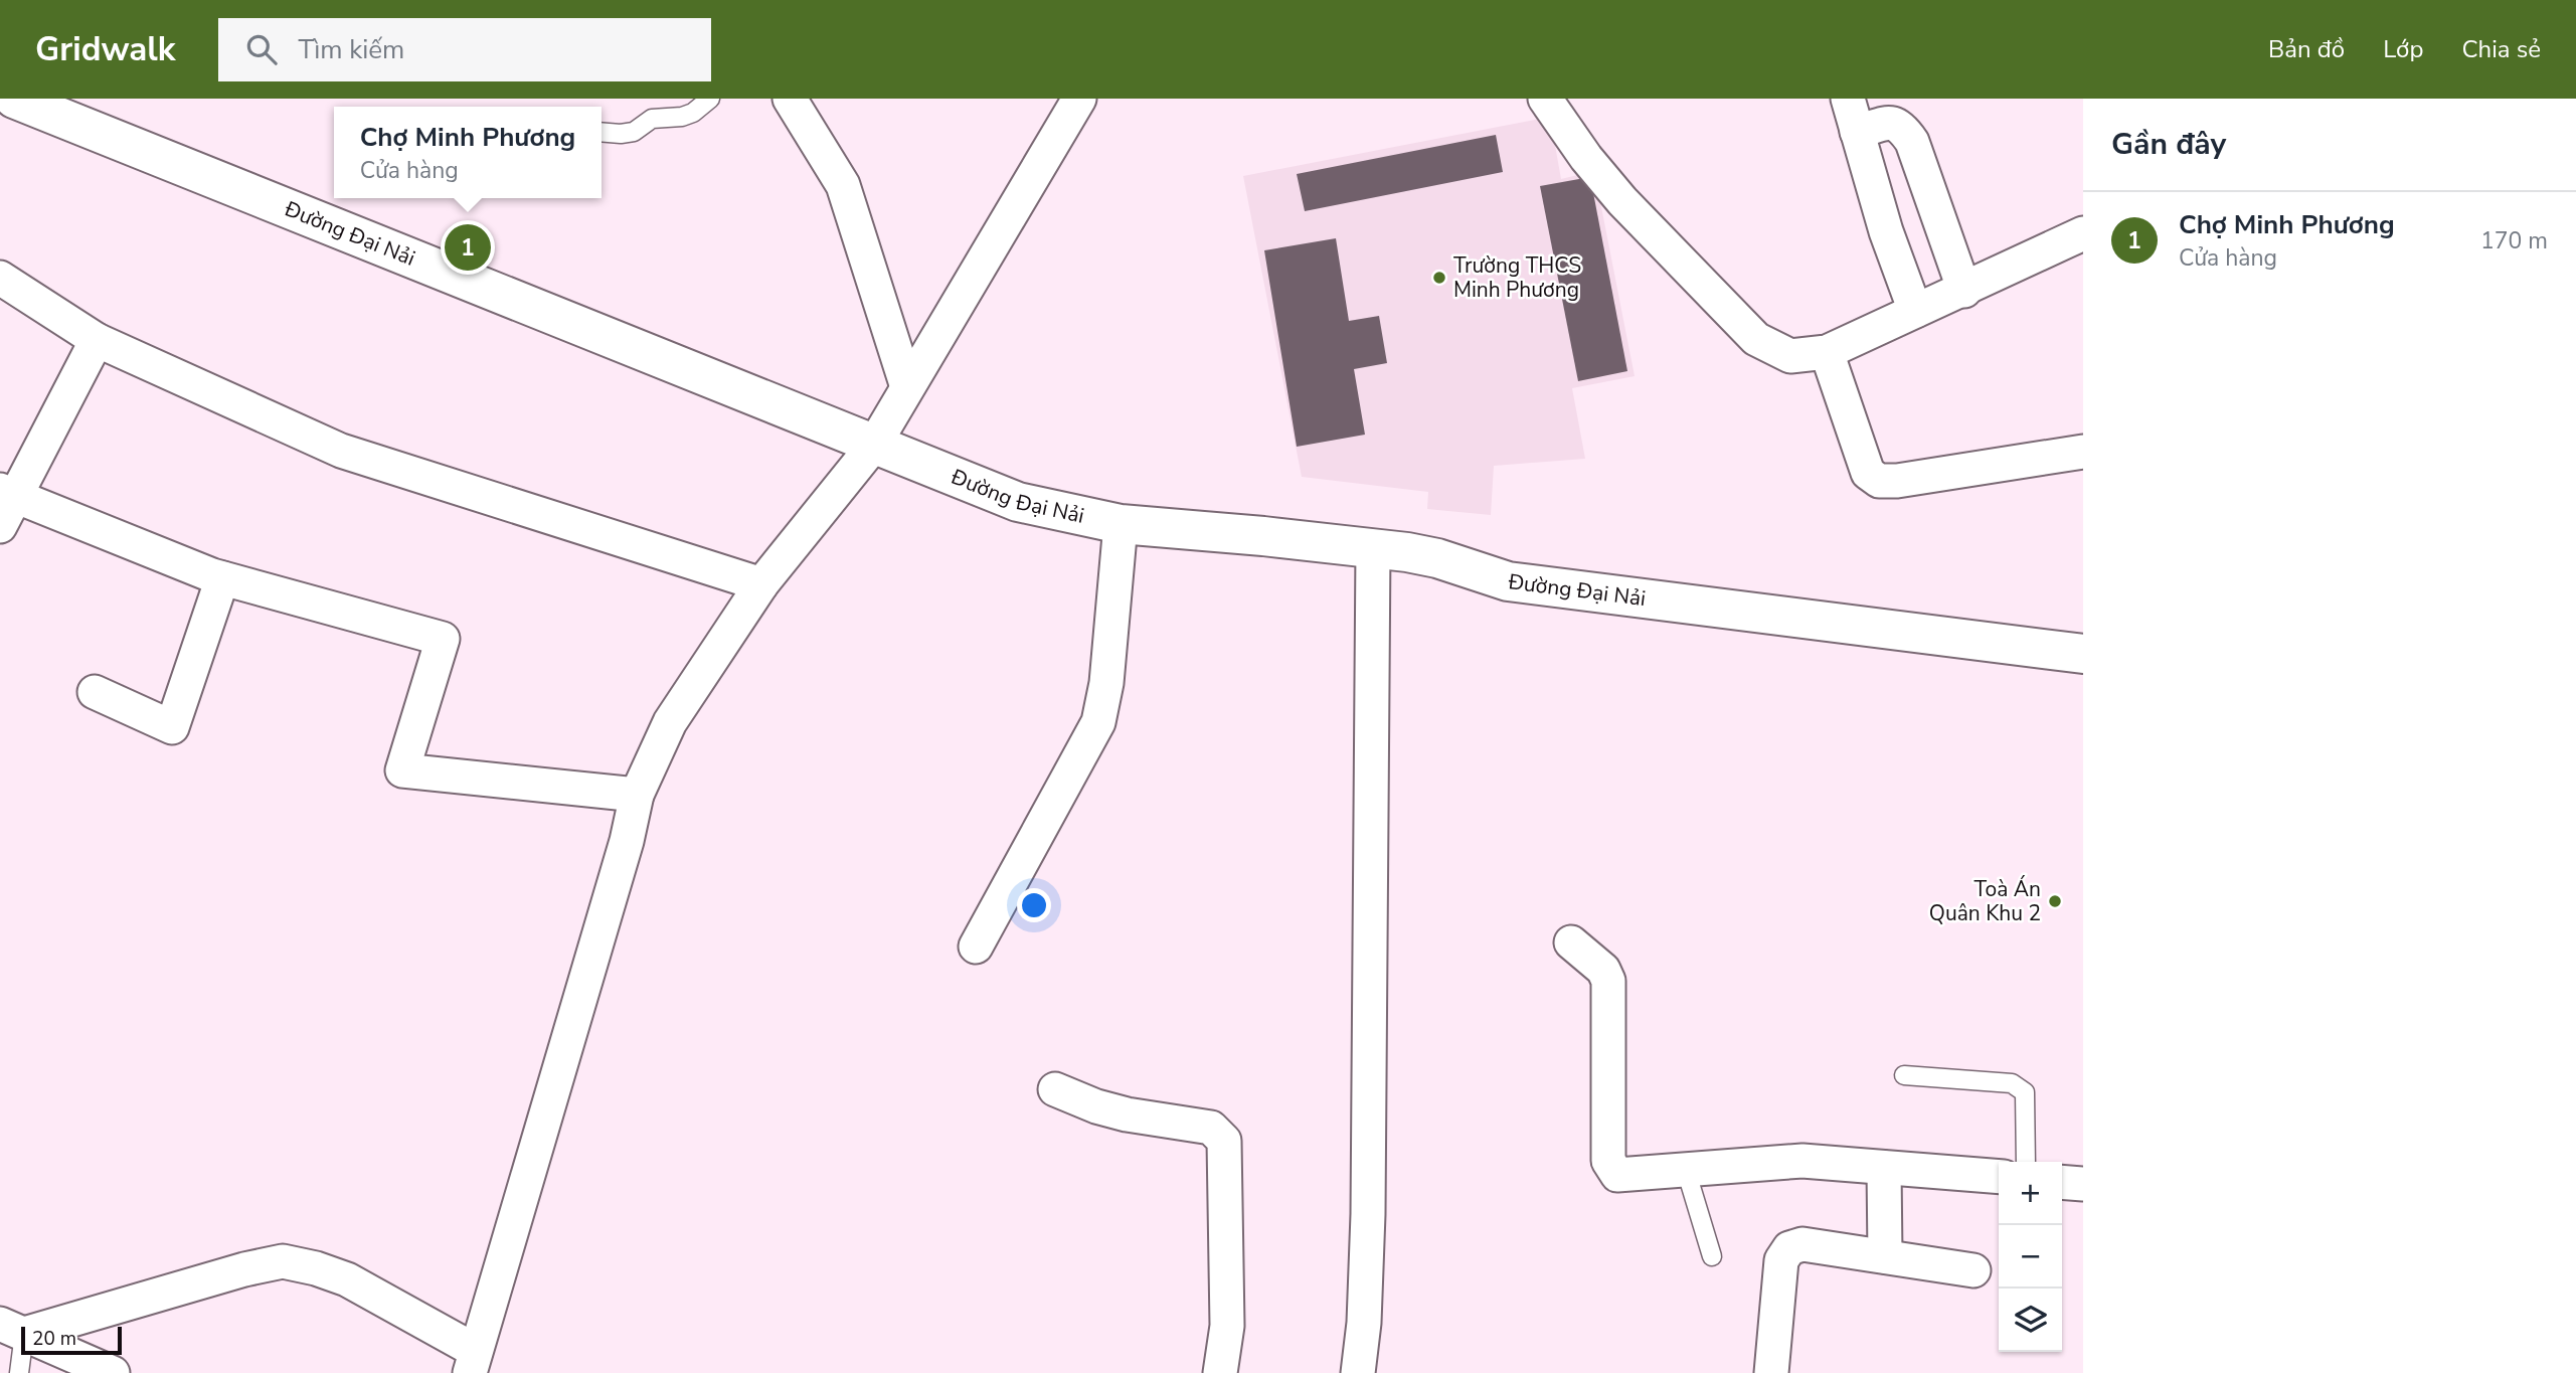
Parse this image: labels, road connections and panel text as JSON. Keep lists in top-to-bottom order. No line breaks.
{"streets":{"street":["Đường Đại Nải"]},"places":["Trường THCS Minh Phương","Toà Án Quân Khu 2"],"scale_bar":"20 m","page":{"header":"Gridwalk","search":"Tìm kiếm","nav":["Bản đồ","Lớp","Chia sẻ"],"heading":"Gần đây","popup":["Chợ Minh Phương","Cửa hàng"],"list":[{"mark":"1","name":"Chợ Minh Phương","note":"Cửa hàng","value":"170 m"}],"pins":"1","map_buttons":["+","−"],"scale":"20 m"}}
